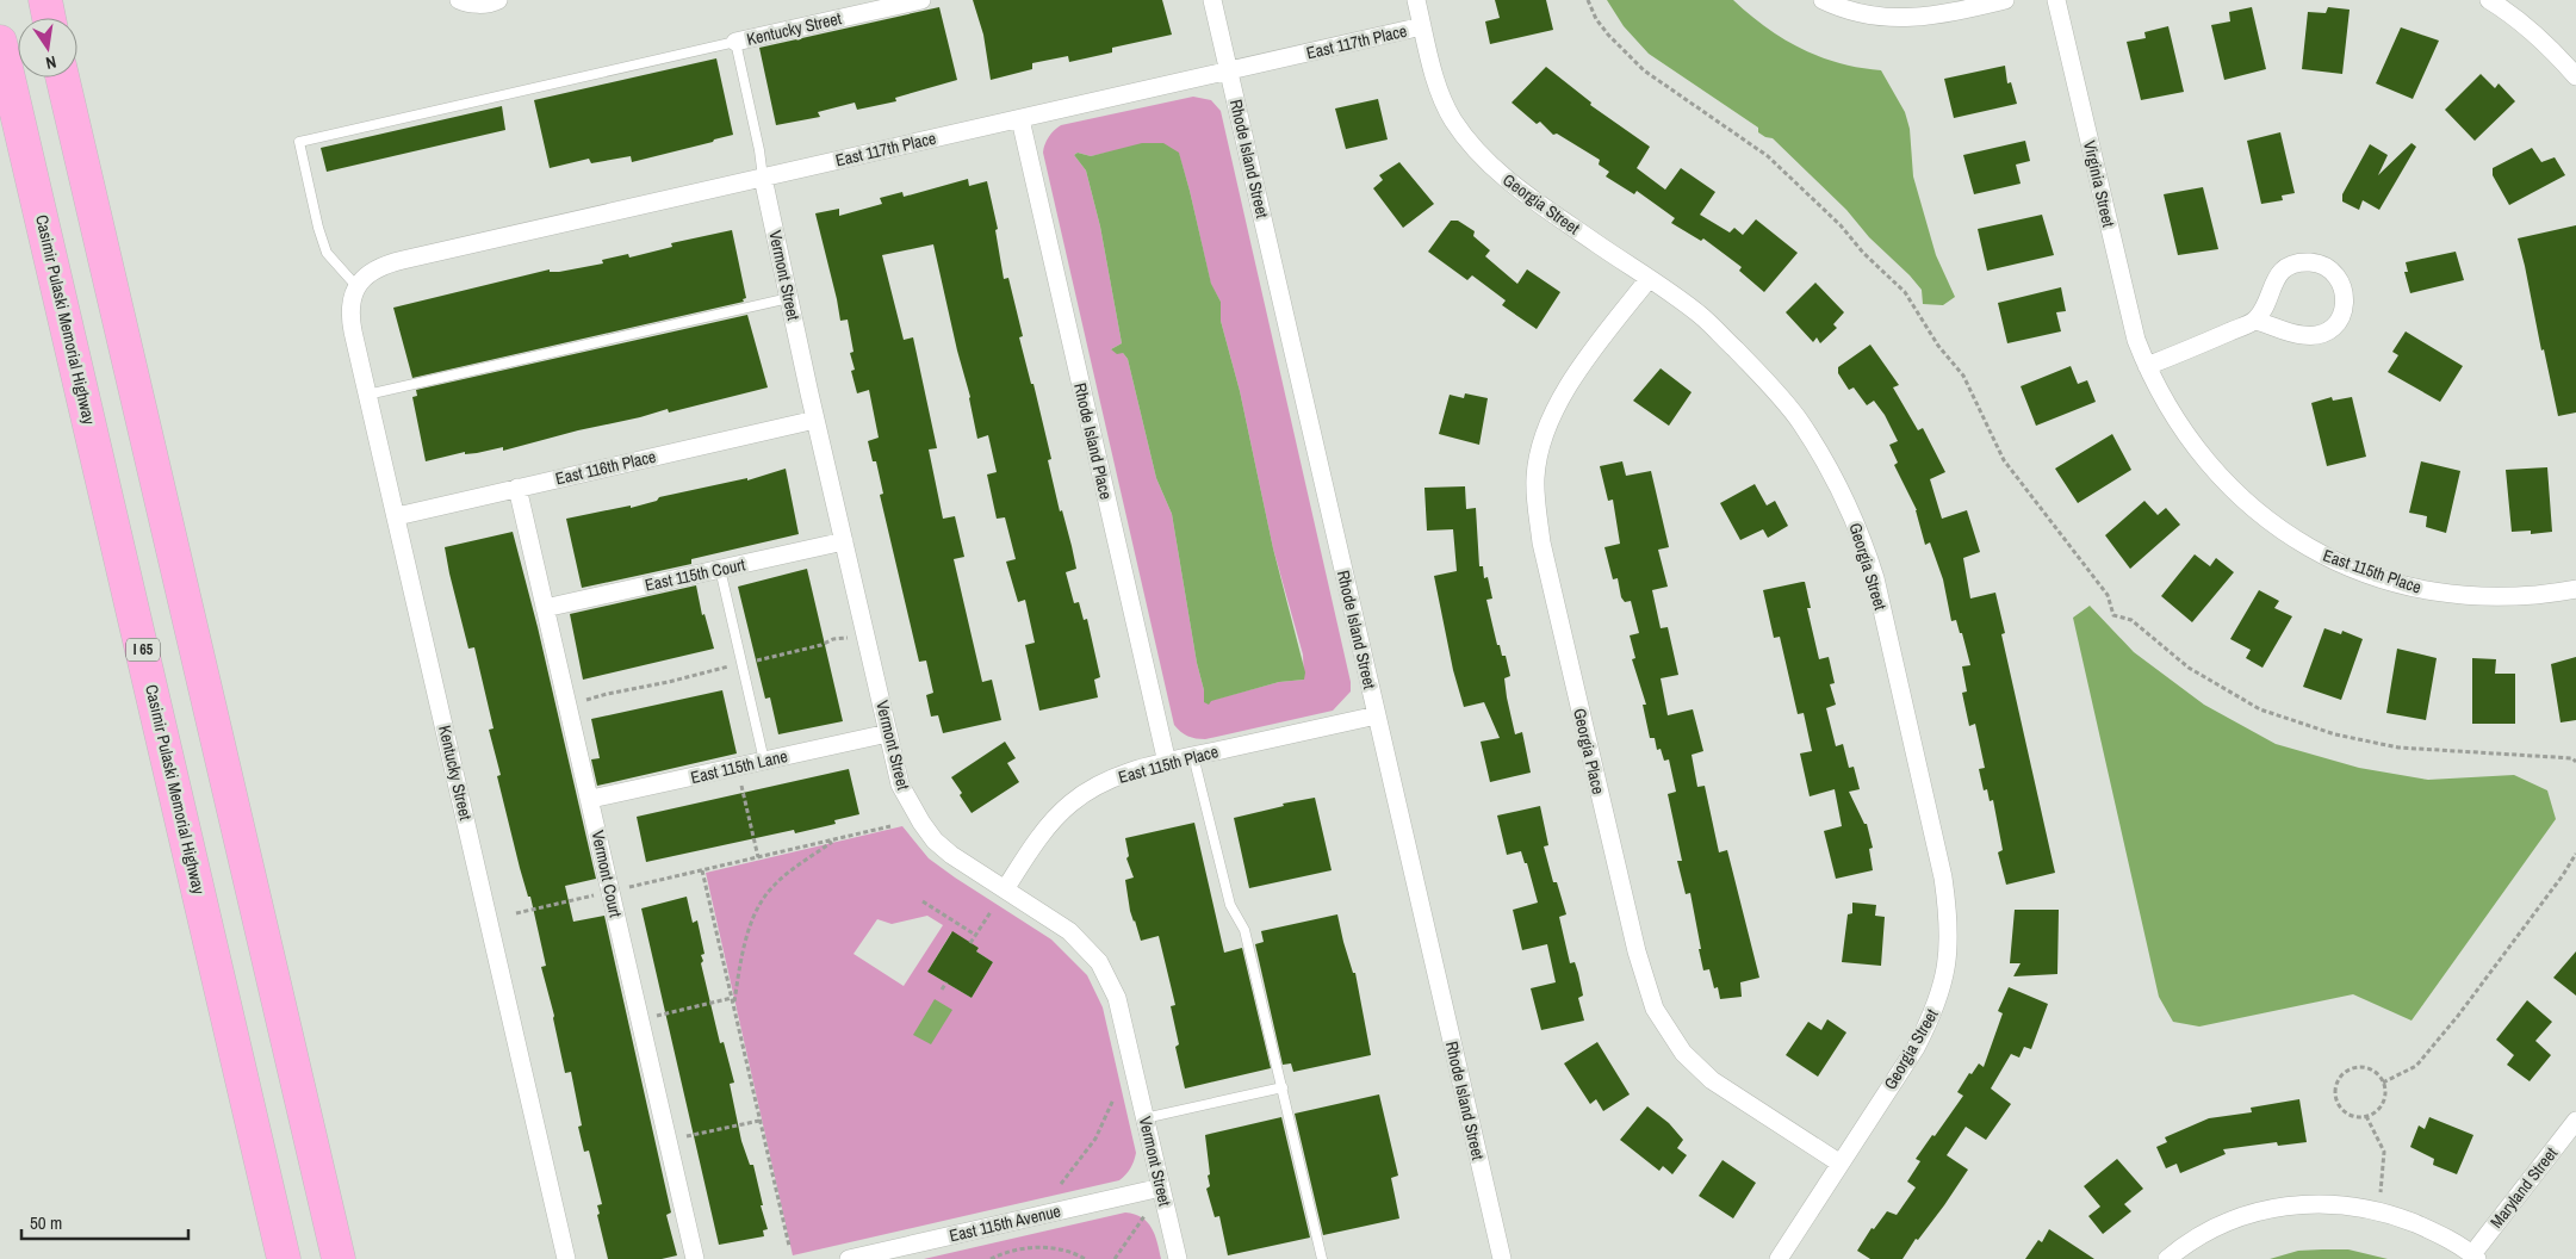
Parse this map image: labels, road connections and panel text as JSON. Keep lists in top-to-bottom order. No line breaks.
{"streets":{"highway":["Casimir Pulaski Memorial Highway","I 65"],"street":["Kentucky Street","East 117th Place","Rhode Island Street","Virginia Street","Georgia Street","Vermont Street","Rhode Island Place","East 116th Place","East 115th Place","East 115th Court","Georgia Place","East 115th Lane","Vermont Court","Maryland Street","East 115th Avenue"]},"crossings":[["Kentucky Street","East 117th Place"],["Kentucky Street","East 116th Place"],["East 117th Place","Rhode Island Street"],["East 117th Place","Georgia Street"],["East 117th Place","Vermont Street"],["East 117th Place","Rhode Island Place"],["Rhode Island Street","East 115th Place"],["Virginia Street","East 115th Place"],["Georgia Street","Georgia Place"],["Vermont Street","East 116th Place"],["Vermont Street","East 115th Place"],["Vermont Street","East 115th Court"],["Vermont Street","East 115th Lane"],["Vermont Street","East 115th Avenue"],["Rhode Island Place","East 115th Place"],["East 116th Place","Vermont Court"],["East 115th Court","Vermont Court"],["East 115th Lane","Vermont Court"]],"scale_bar":"50 m","north":"bottom"}
